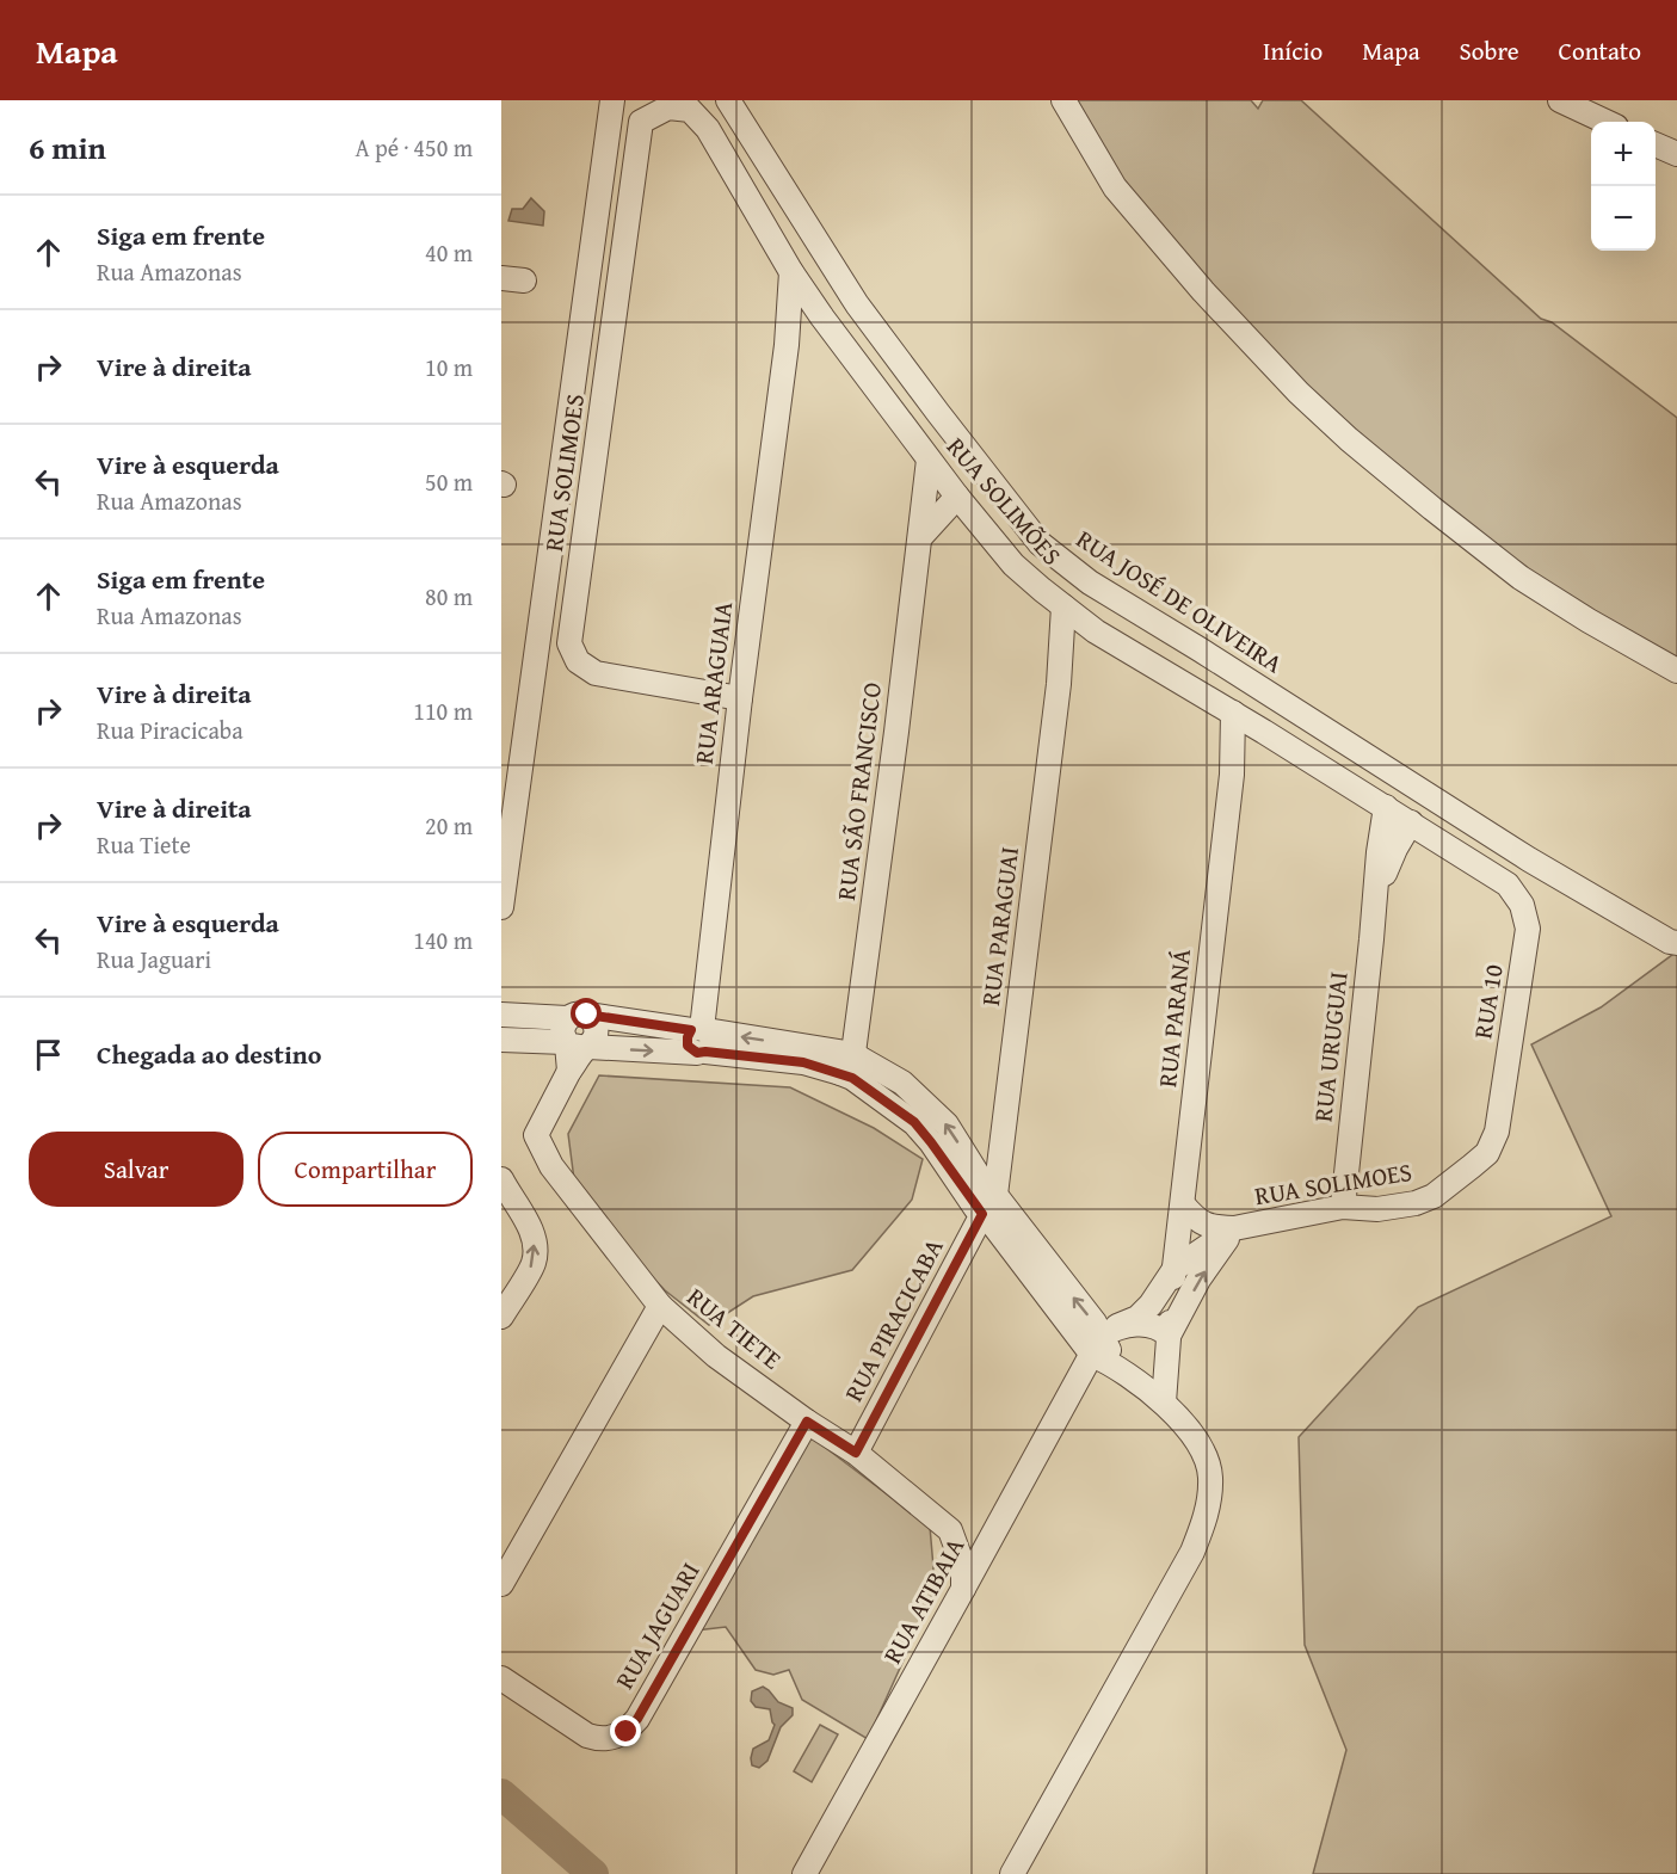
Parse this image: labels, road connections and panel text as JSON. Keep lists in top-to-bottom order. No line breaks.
{"streets":{"street":["RUA SOLIMOES","RUA SOLIMÕES","RUA JOSÉ DE OLIVEIRA","RUA ARAGUAIA","RUA SÃO FRANCISCO","RUA PARAGUAI","RUA 10","RUA PARANÁ","RUA URUGUAI","RUA PIRACICABA","RUA TIETE","RUA ATIBAIA","RUA JAGUARI"]},"crossings":[["RUA SOLIMOES","RUA SOLIMÕES"],["RUA SOLIMOES","RUA ARAGUAIA"],["RUA SOLIMOES","RUA 10"],["RUA SOLIMOES","RUA PARANÁ"],["RUA SOLIMOES","RUA URUGUAI"],["RUA SOLIMÕES","RUA ARAGUAIA"],["RUA SOLIMÕES","RUA SÃO FRANCISCO"],["RUA SOLIMÕES","RUA PARAGUAI"],["RUA SOLIMÕES","RUA 10"],["RUA SOLIMÕES","RUA PARANÁ"],["RUA SOLIMÕES","RUA URUGUAI"],["RUA PARAGUAI","RUA PIRACICABA"],["RUA PARANÁ","RUA ATIBAIA"],["RUA PIRACICABA","RUA TIETE"],["RUA TIETE","RUA ATIBAIA"],["RUA TIETE","RUA JAGUARI"]],"page":{"header":"Mapa","nav":["Início","Mapa","Sobre","Contato"],"heading":["6 min","A pé · 450 m"],"map_buttons":["+","−"],"list":[["Siga em frente","Rua Amazonas","40 m"],["Vire à direita","10 m"],["Vire à esquerda","Rua Amazonas","50 m"],["Siga em frente","Rua Amazonas","80 m"],["Vire à direita","Rua Piracicaba","110 m"],["Vire à direita","Rua Tiete","20 m"],["Vire à esquerda","Rua Jaguari","140 m"],"Chegada ao destino"],"buttons":["Salvar","Compartilhar"]}}
